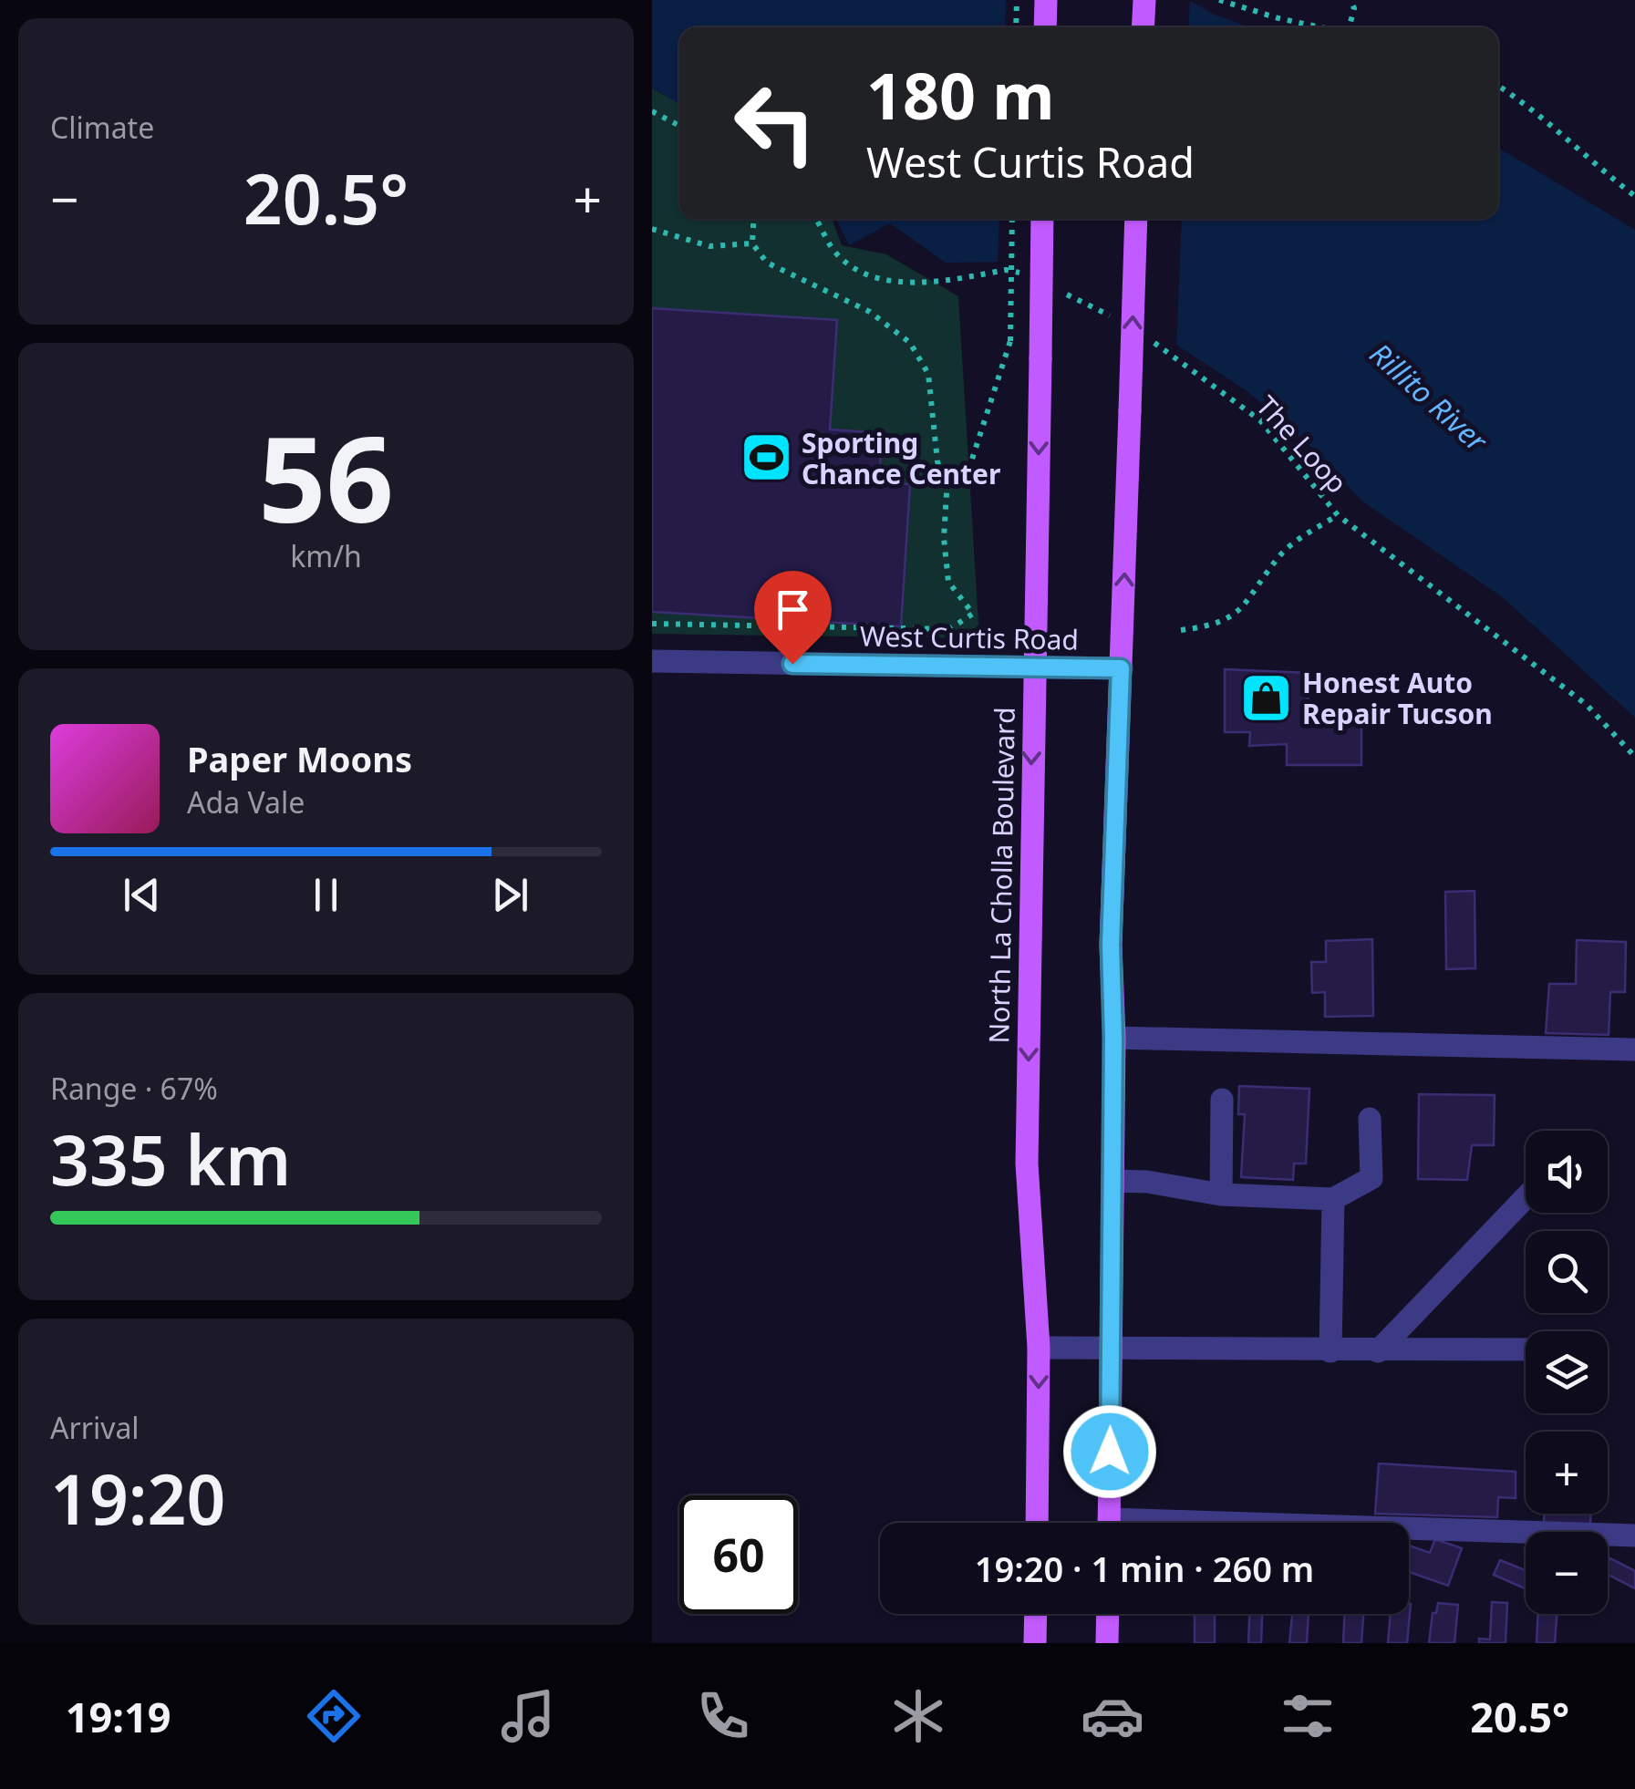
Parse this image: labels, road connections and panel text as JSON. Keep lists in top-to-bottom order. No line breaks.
{"streets":{"main road":["North La Cholla Boulevard"],"street":["West Curtis Road"],"path":["The Loop"]},"crossings":[["West Curtis Road","North La Cholla Boulevard"]],"water":["Rillito River"],"places":{"sports":["Sporting Chance Center"],"shop":["Honest Auto Repair Tucson"]},"page":{"tile":["Climate",["56","km/h"],["Range · 67%","335 km"],["Arrival","19:20"]],"turn":["180 m","West Curtis Road"],"heat":["−","20.5°","+"],"song":["Paper Moons","Ada Vale"],"map_buttons":["+","−"],"limit":"60","trip":"19:20 · 1 min · 260 m","tabs":["19:19","20.5°"]}}
